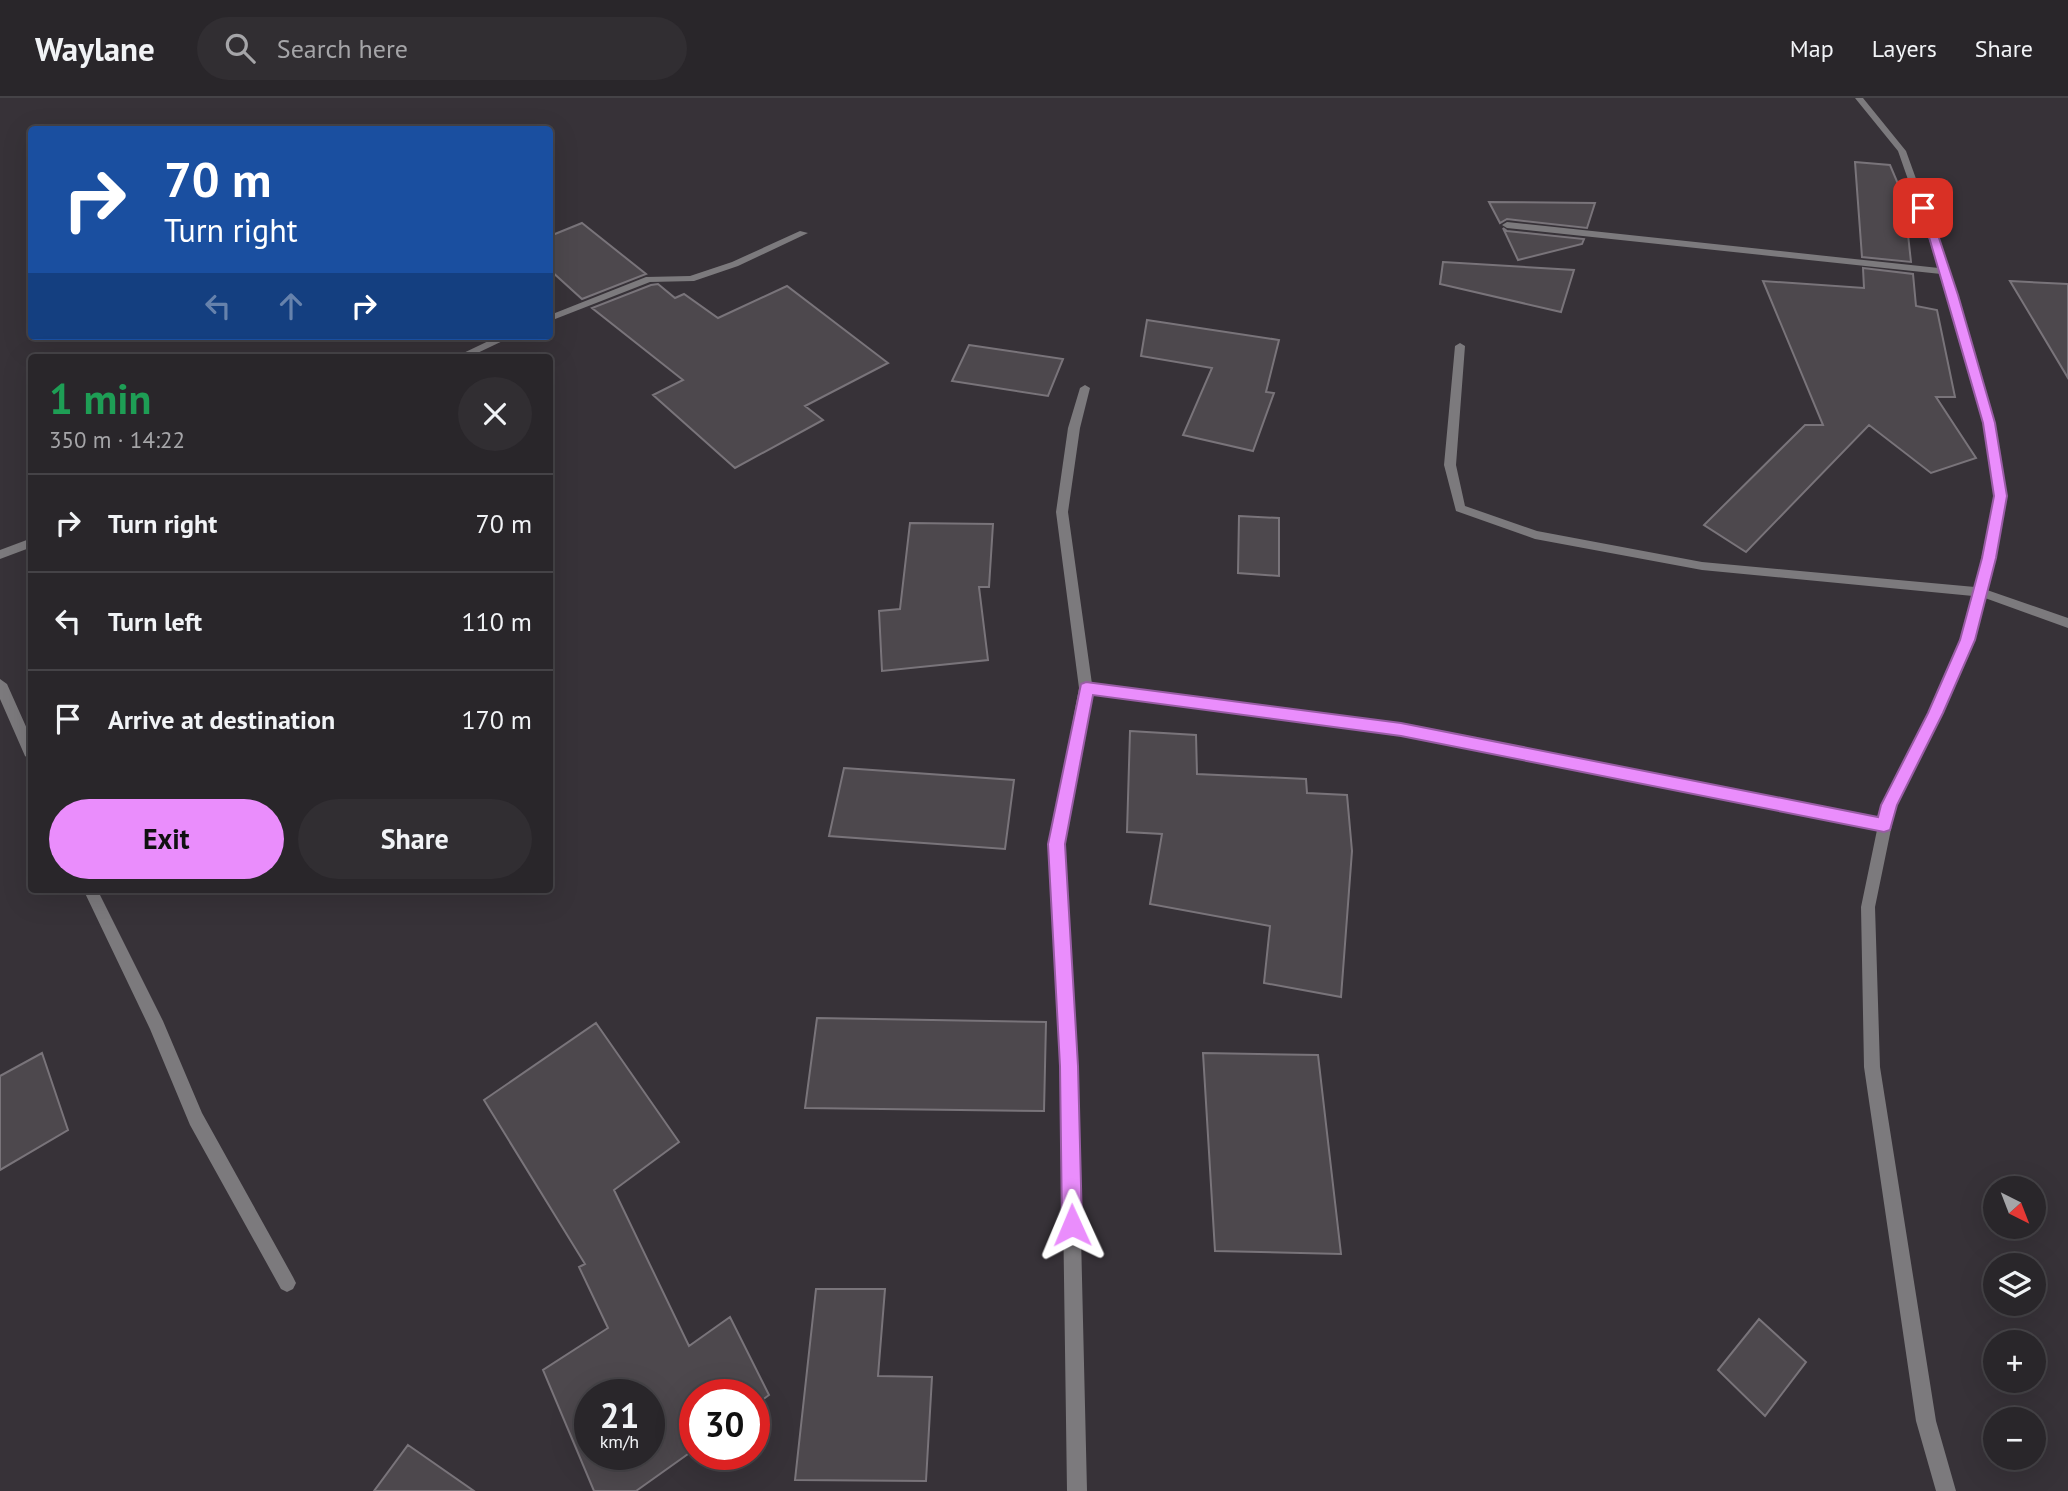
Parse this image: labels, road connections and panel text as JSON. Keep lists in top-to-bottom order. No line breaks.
{"north":"bottom right","page":{"header":"Waylane","search":"Search here","nav":["Map","Layers","Share"],"turn":["70 m","Turn right"],"heading":["1 min","350 m · 14:22"],"list":[{"name":"Turn right","value":"70 m"},{"name":"Turn left","value":"110 m"},{"name":"Arrive at destination","value":"170 m"}],"buttons":["Exit","Share"],"map_buttons":["+","−"],"speed":"21 km/h","limit":"30"}}
